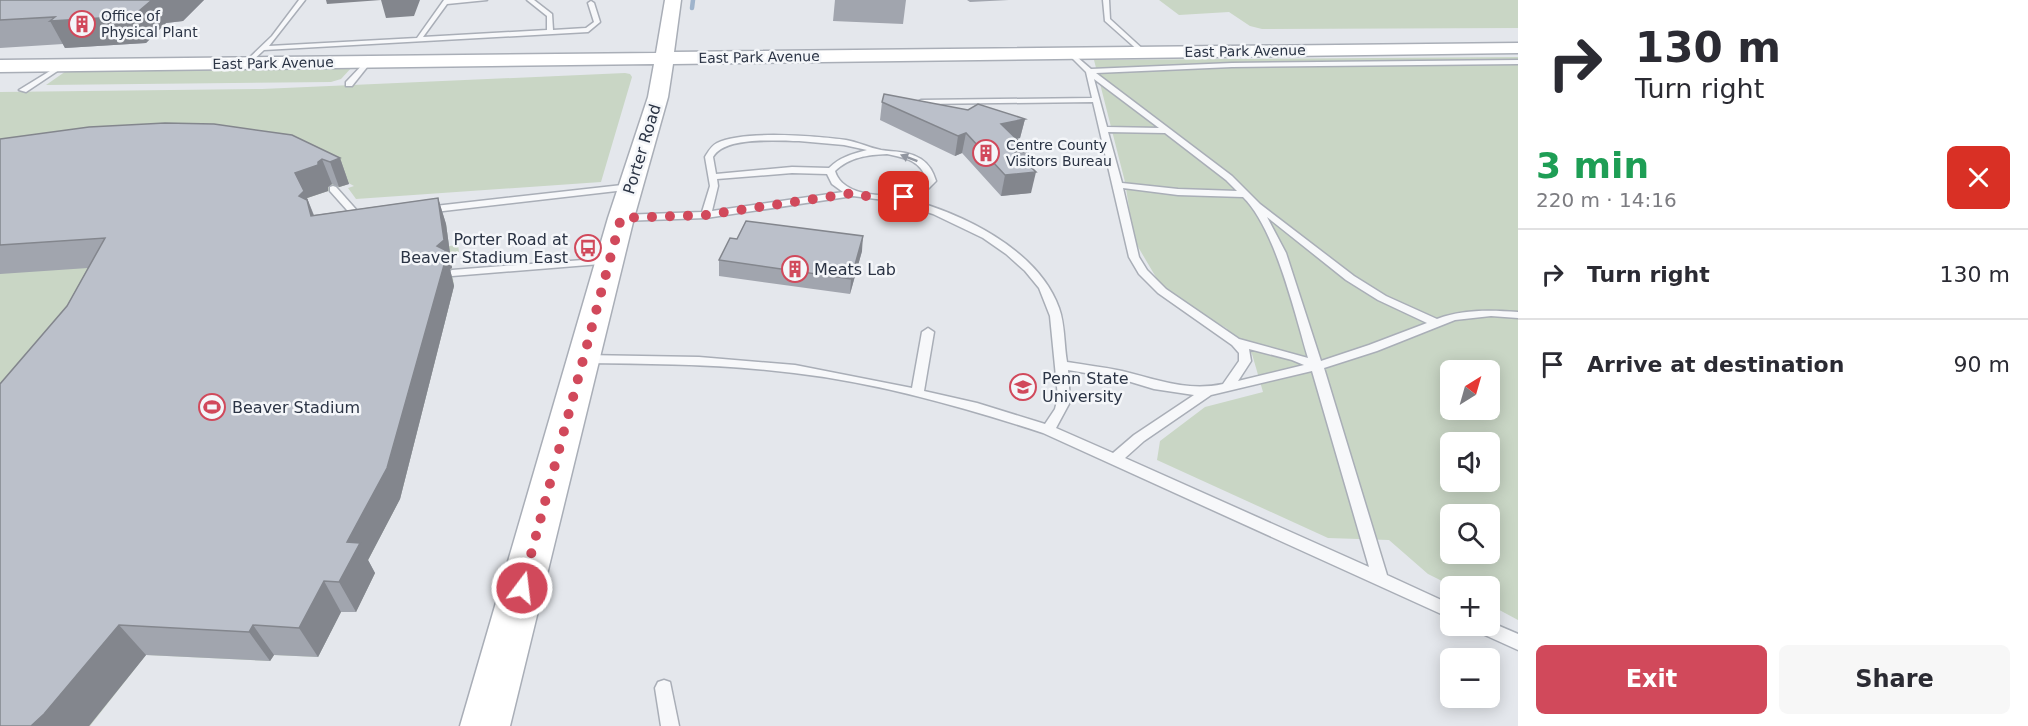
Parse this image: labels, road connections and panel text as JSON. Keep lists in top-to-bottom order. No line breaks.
{"streets":{"main road":["East Park Avenue","Porter Road"]},"crossings":[["East Park Avenue","Porter Road"]],"places":{"building":["Office of Physical Plant","Centre County Visitors Bureau","Meats Lab"],"bus stop":["Porter Road at Beaver Stadium East"],"school or university":["Penn State University"],"sports":["Beaver Stadium"]},"north":"top right","page":{"turn":["130 m","Turn right"],"heading":["3 min","220 m · 14:16"],"list":[{"name":"Turn right","value":"130 m"},{"name":"Arrive at destination","value":"90 m"}],"map_buttons":["+","−"],"buttons":["Exit","Share"]}}
